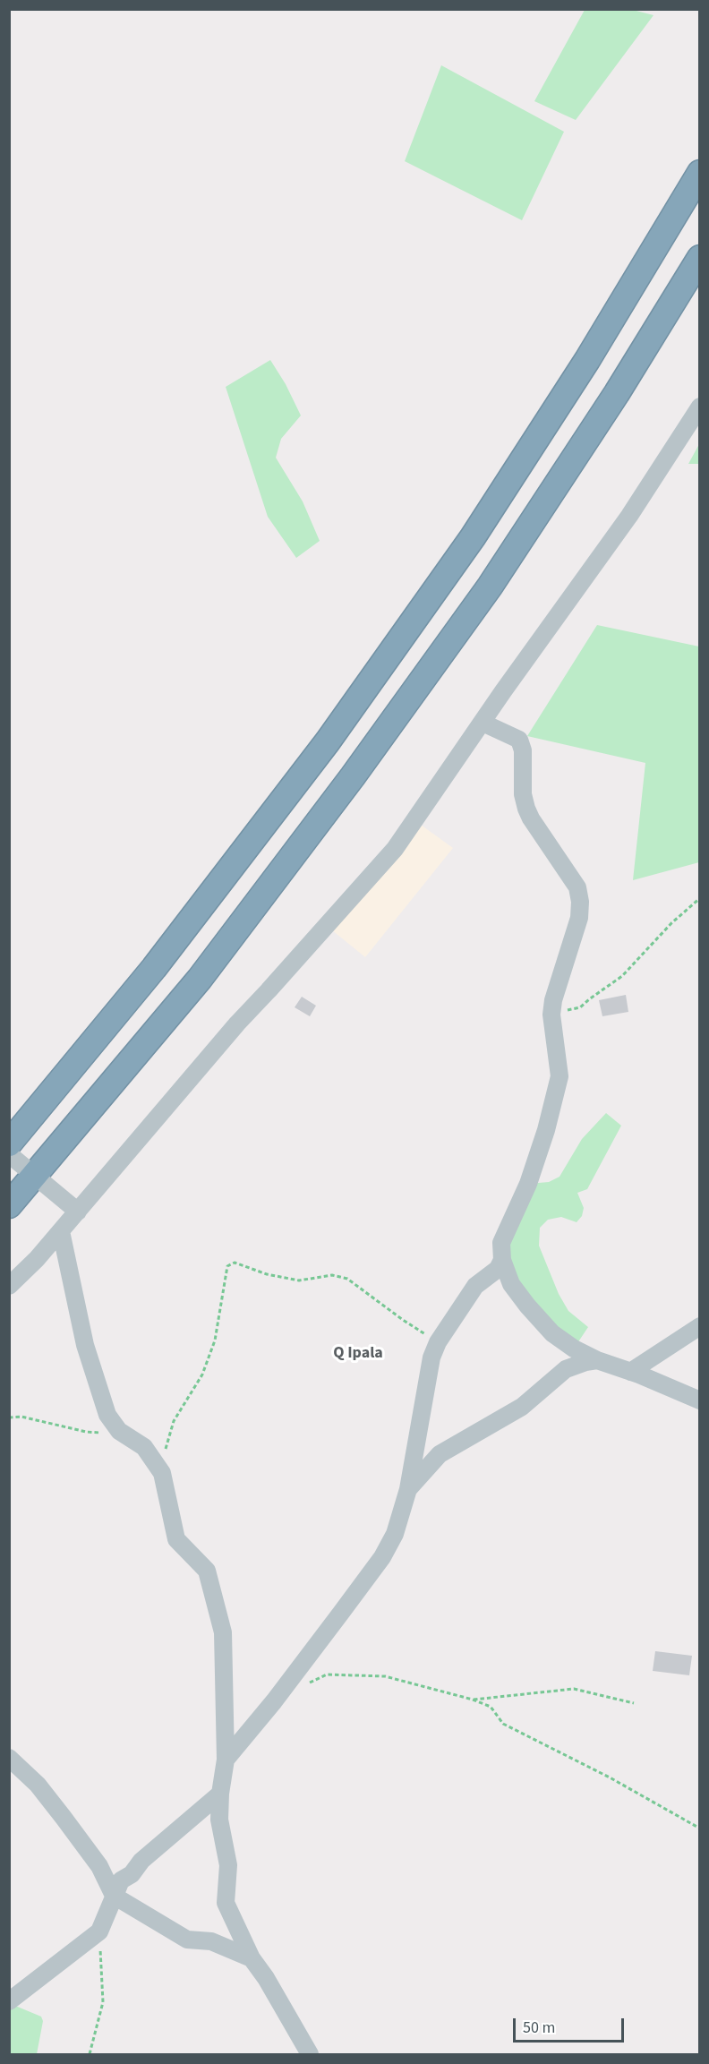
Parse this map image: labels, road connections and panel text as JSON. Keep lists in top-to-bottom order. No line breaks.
{"districts":["Q Ipala"],"scale_bar":"50 m"}
